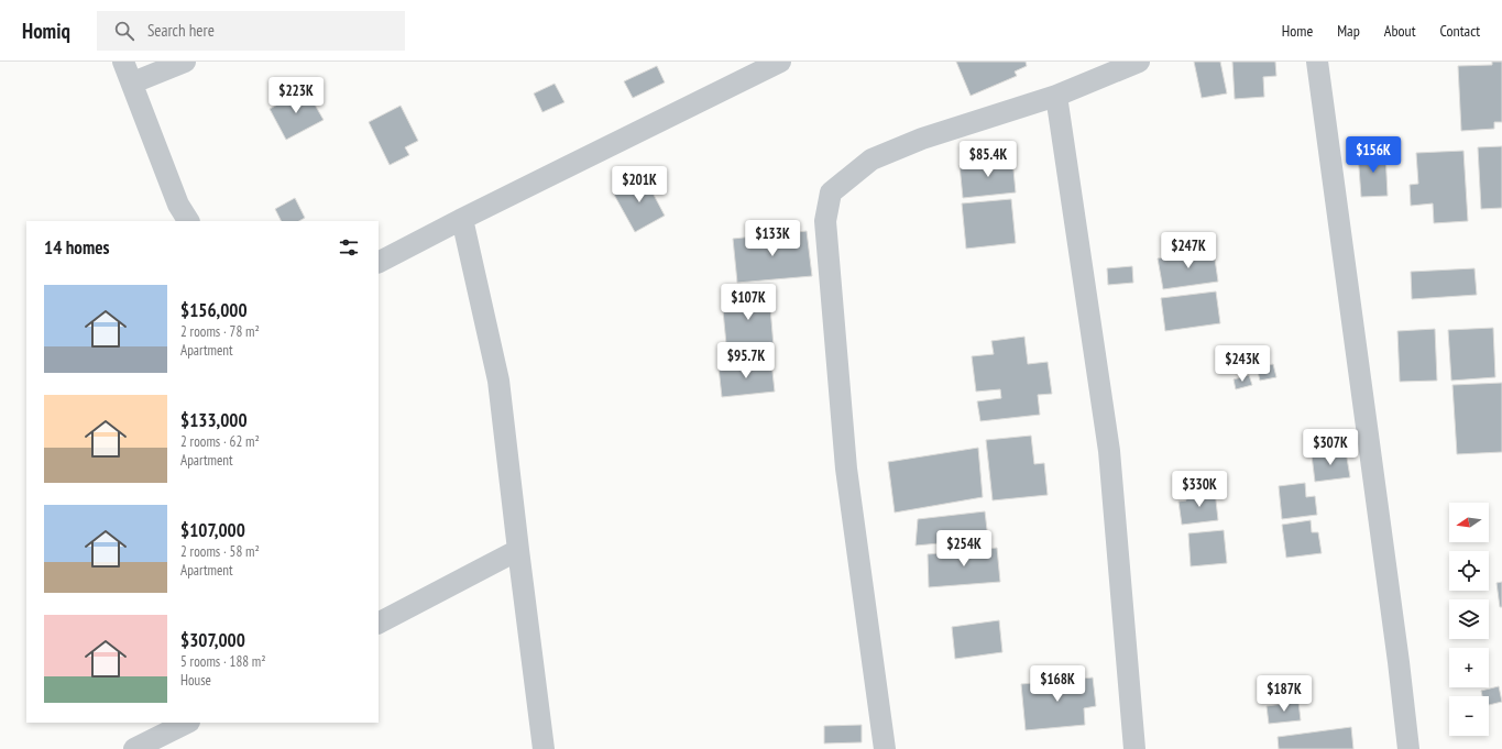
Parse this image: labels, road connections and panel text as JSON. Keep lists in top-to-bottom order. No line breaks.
{"north":"left","page":{"header":"Homiq","search":"Search here","nav":["Home","Map","About","Contact"],"price":["$223K","$156K","$85.4K","$201K","$133K","$247K","$107K","$95.7K","$243K","$307K","$330K","$254K","$168K","$187K"],"heading":"14 homes","list":[{"name":"$156,000","note":"2 rooms · 78 m² · Apartment"},{"name":"$133,000","note":"2 rooms · 62 m² · Apartment"},{"name":"$107,000","note":"2 rooms · 58 m² · Apartment"},{"name":"$307,000","note":"5 rooms · 188 m² · House"}],"map_buttons":["+","−"]}}
